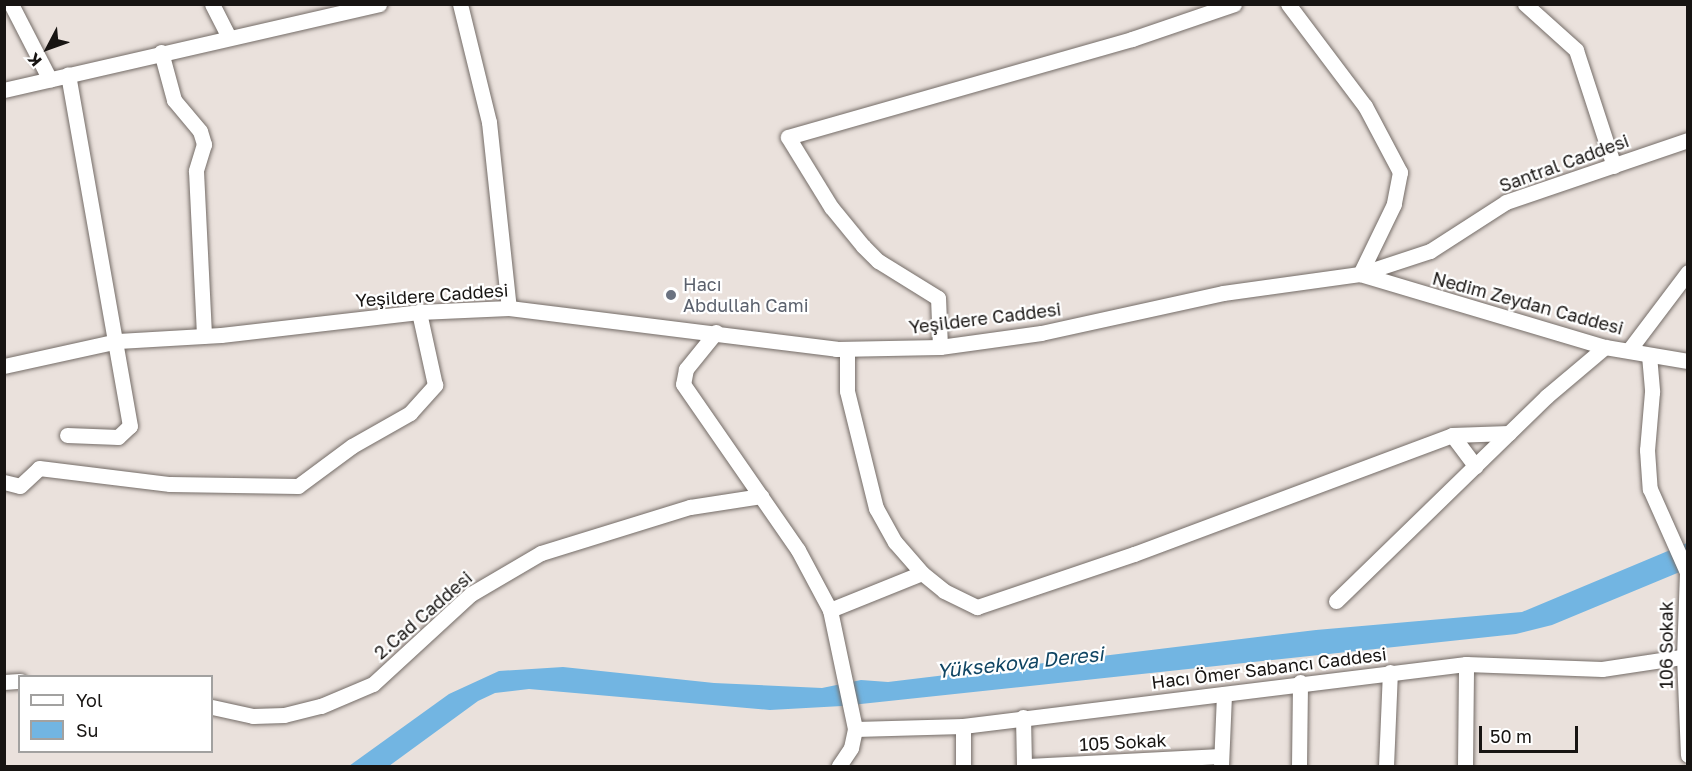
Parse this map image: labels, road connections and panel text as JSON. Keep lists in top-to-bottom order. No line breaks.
{"streets":{"street":["Santral Caddesi","Yeşildere Caddesi","Nedim Zeydan Caddesi","2.Cad Caddesi","106 Sokak","Hacı Ömer Sabancı Caddesi","105 Sokak"]},"crossings":[["Santral Caddesi","Yeşildere Caddesi"],["Santral Caddesi","Nedim Zeydan Caddesi"],["Yeşildere Caddesi","Nedim Zeydan Caddesi"],["106 Sokak","Hacı Ömer Sabancı Caddesi"]],"water":["Yüksekova Deresi"],"places":["Hacı Abdullah Cami"],"legend":["Yol","Su"],"scale_bar":"50 m","north":"bottom left"}
